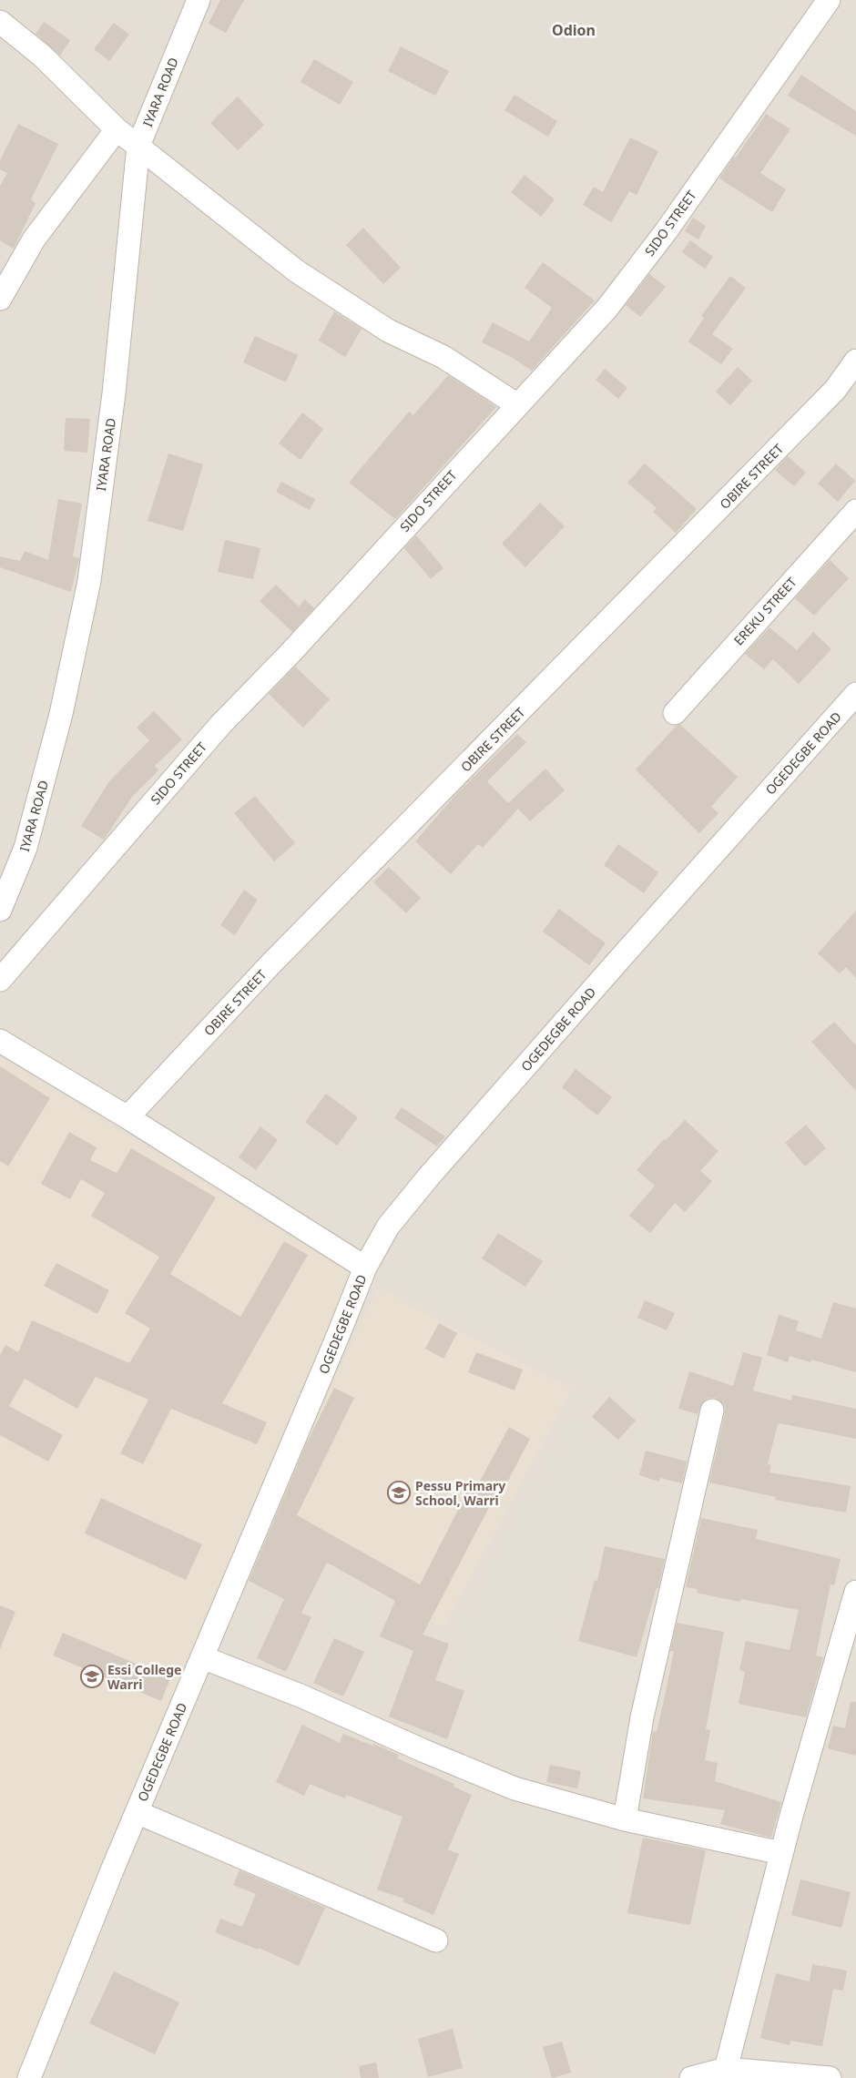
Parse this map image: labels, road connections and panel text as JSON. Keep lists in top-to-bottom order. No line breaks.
{"streets":{"street":["IYARA ROAD","SIDO STREET","OBIRE STREET","EREKU STREET","OGEDEGBE ROAD"]},"districts":["Odion"],"places":{"school or university":["Pessu Primary School, Warri","Essi College Warri"]}}
